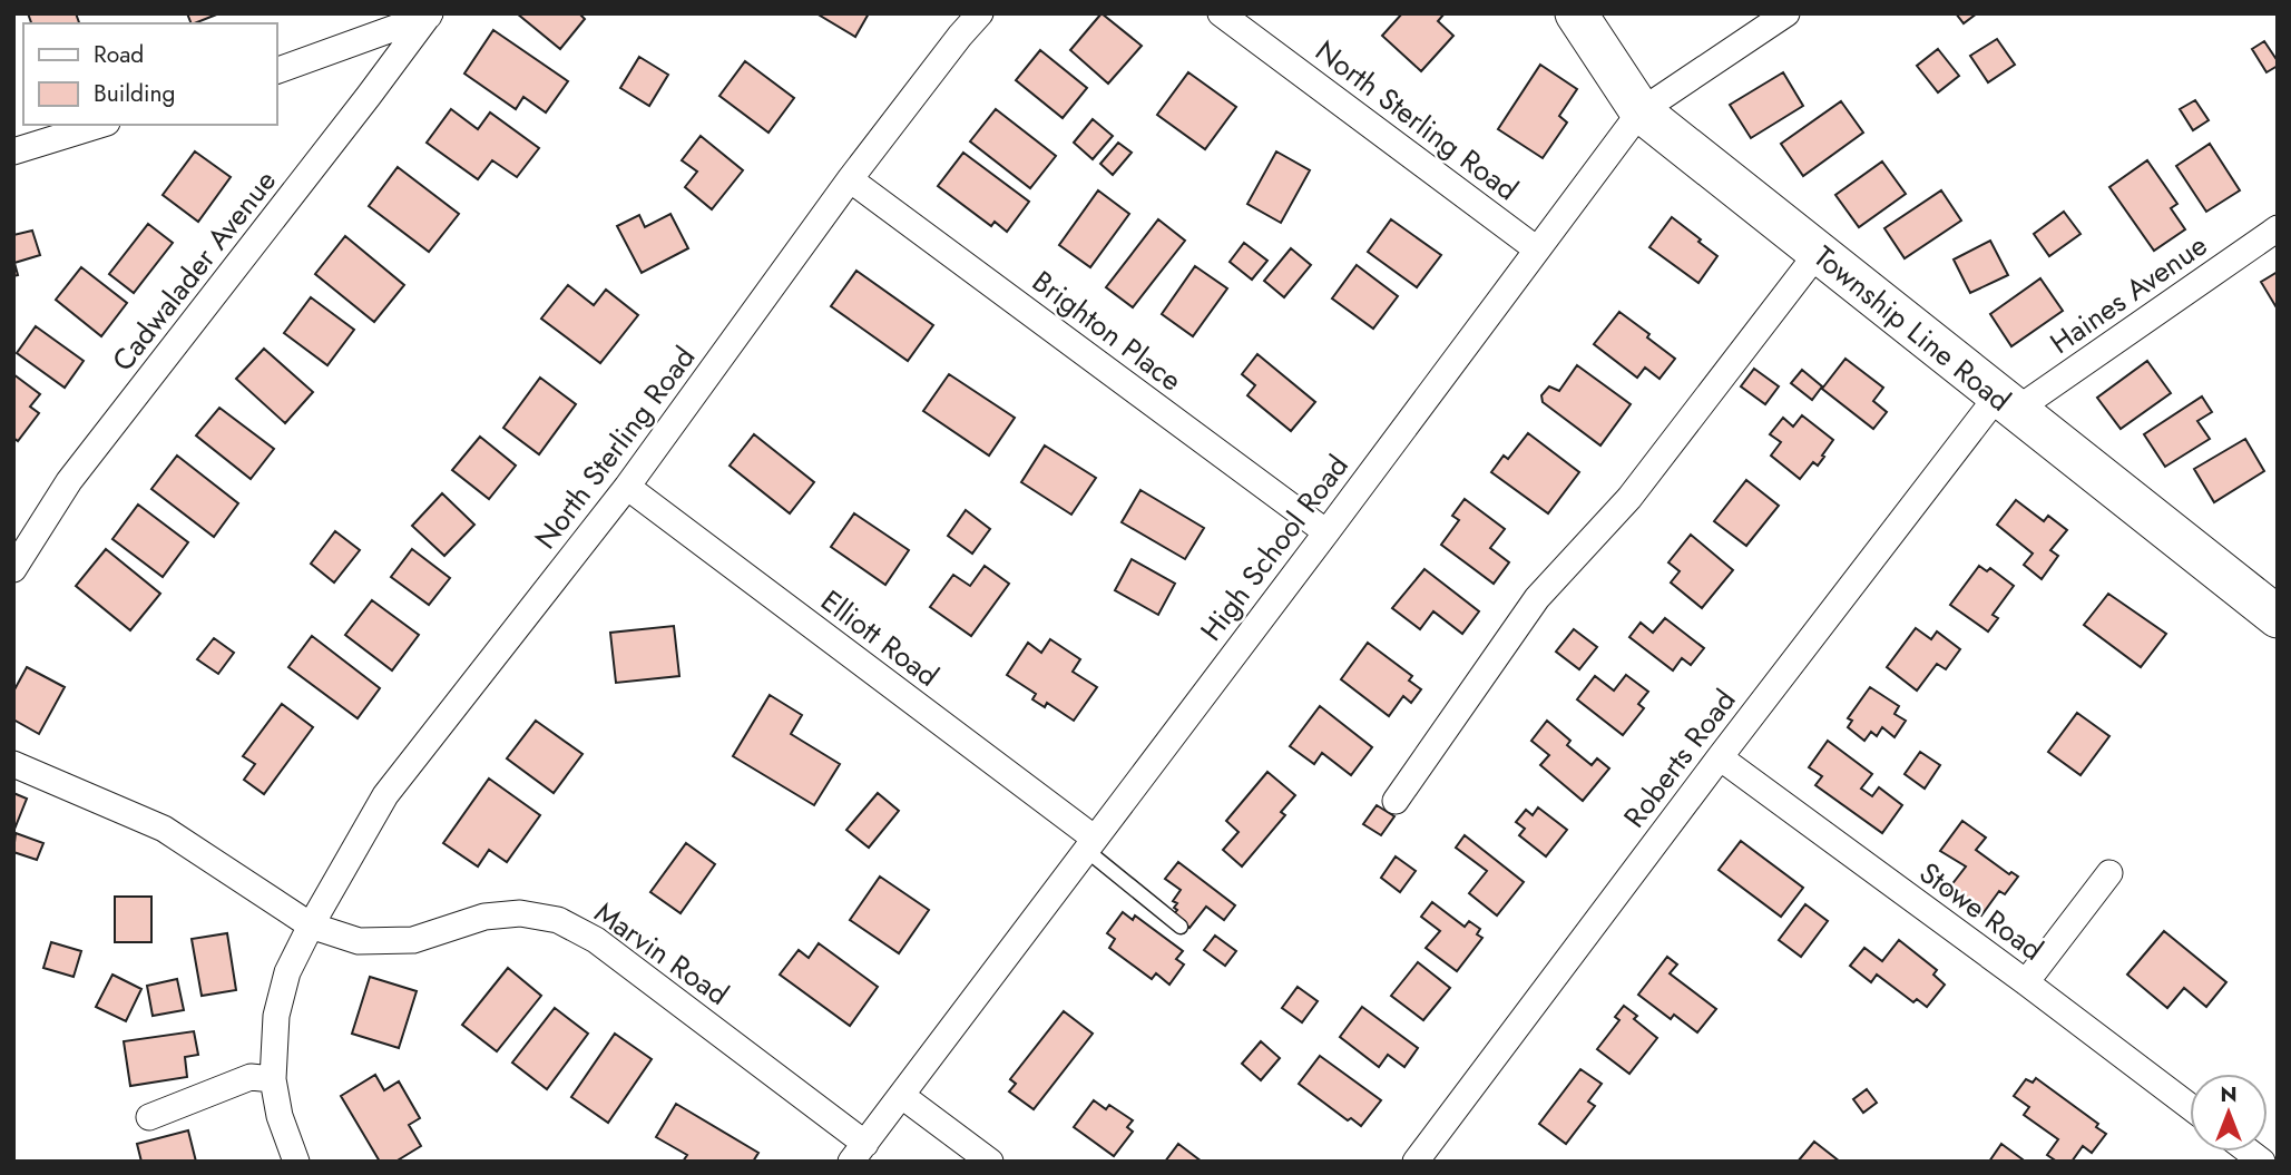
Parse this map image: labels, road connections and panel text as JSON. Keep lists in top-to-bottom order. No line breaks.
{"streets":{"main road":["Township Line Road"],"street":["North Sterling Road","Cadwalader Avenue","Haines Avenue","Brighton Place","High School Road","Elliott Road","Roberts Road","Stowe Road","Marvin Road"]},"crossings":[["North Sterling Road","Brighton Place"],["North Sterling Road","High School Road"],["North Sterling Road","Elliott Road"],["North Sterling Road","Marvin Road"],["Haines Avenue","Township Line Road"],["Haines Avenue","Roberts Road"],["Township Line Road","High School Road"],["Township Line Road","Roberts Road"],["Brighton Place","High School Road"],["High School Road","Elliott Road"],["High School Road","Marvin Road"],["Roberts Road","Stowe Road"]],"legend":["Road","Building"],"north":"top"}
